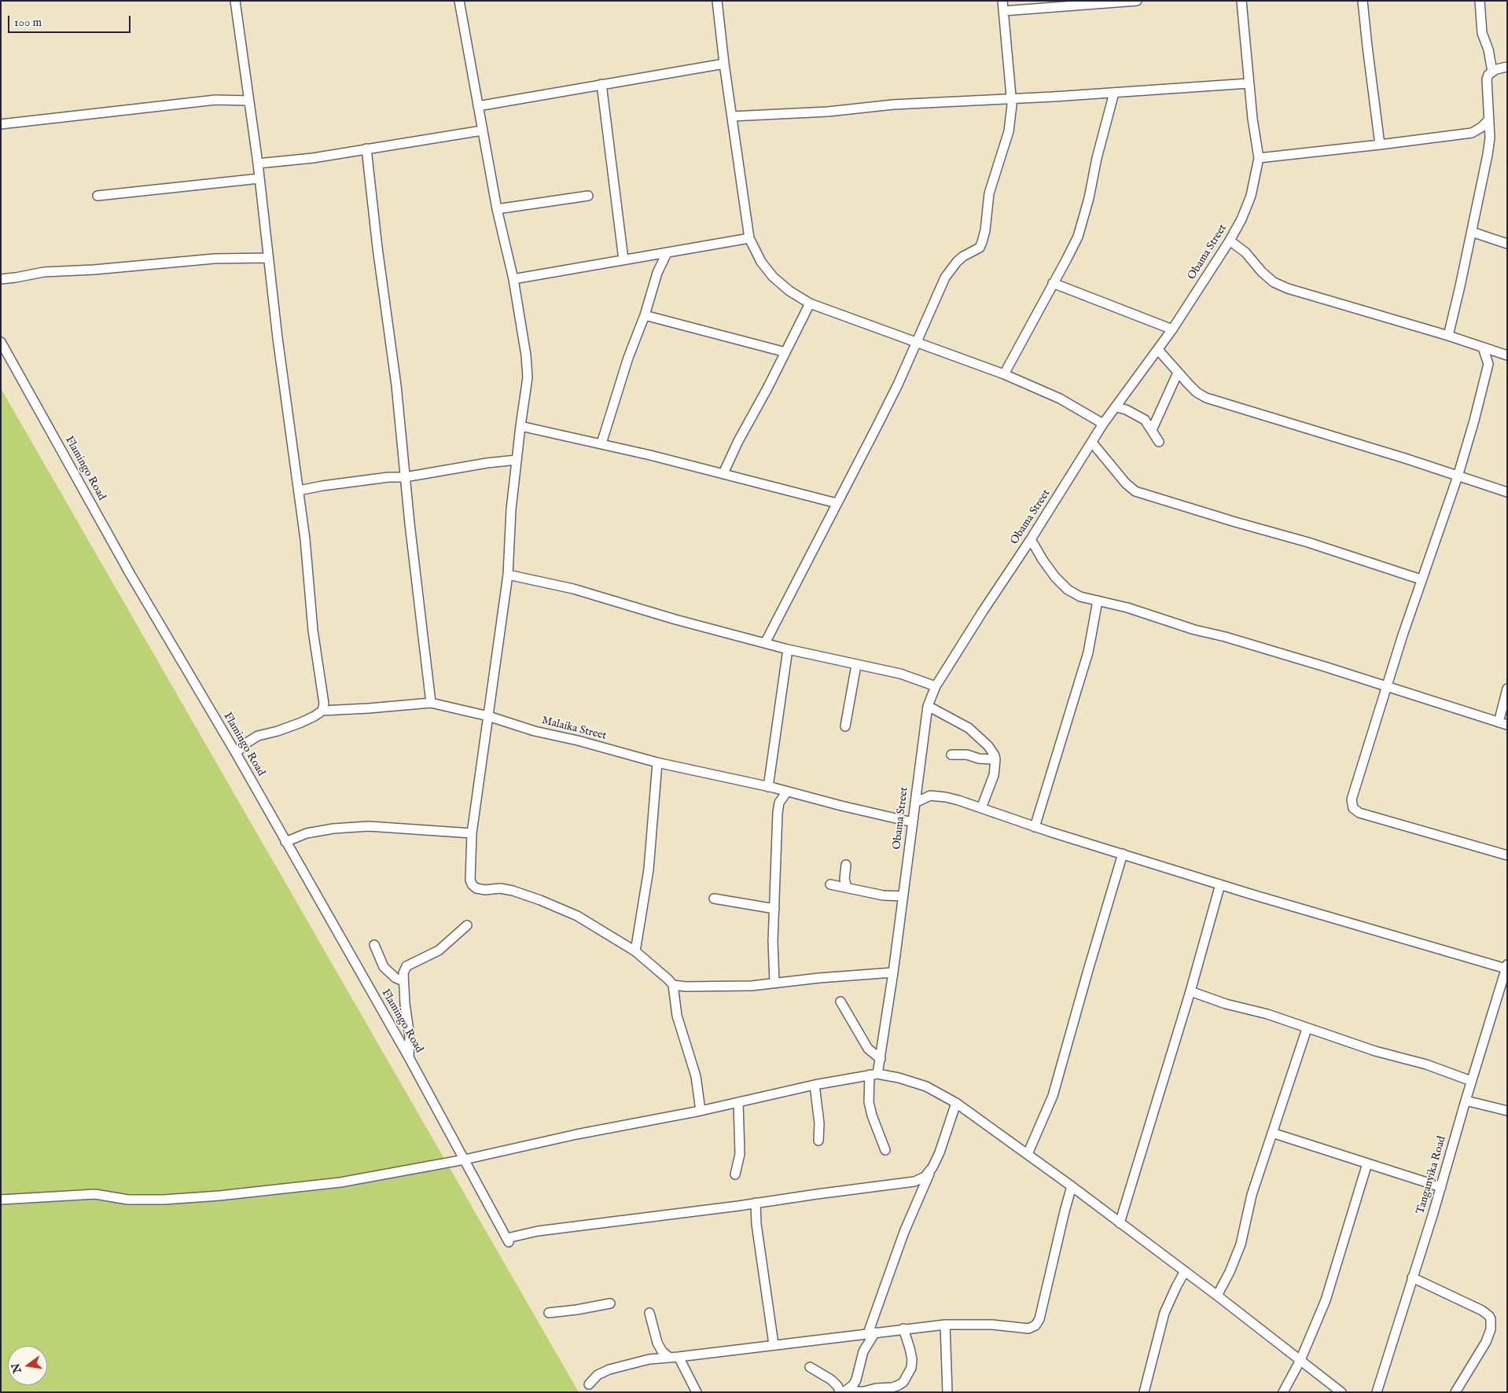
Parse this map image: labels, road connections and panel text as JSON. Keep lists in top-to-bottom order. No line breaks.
{"streets":{"street":["Obama Street","Flamingo Road","Malaika Street","Tanganyika Road"]},"crossings":[["Obama Street","Malaika Street"],["Flamingo Road","Malaika Street"]],"scale_bar":"100 m","north":"left"}
